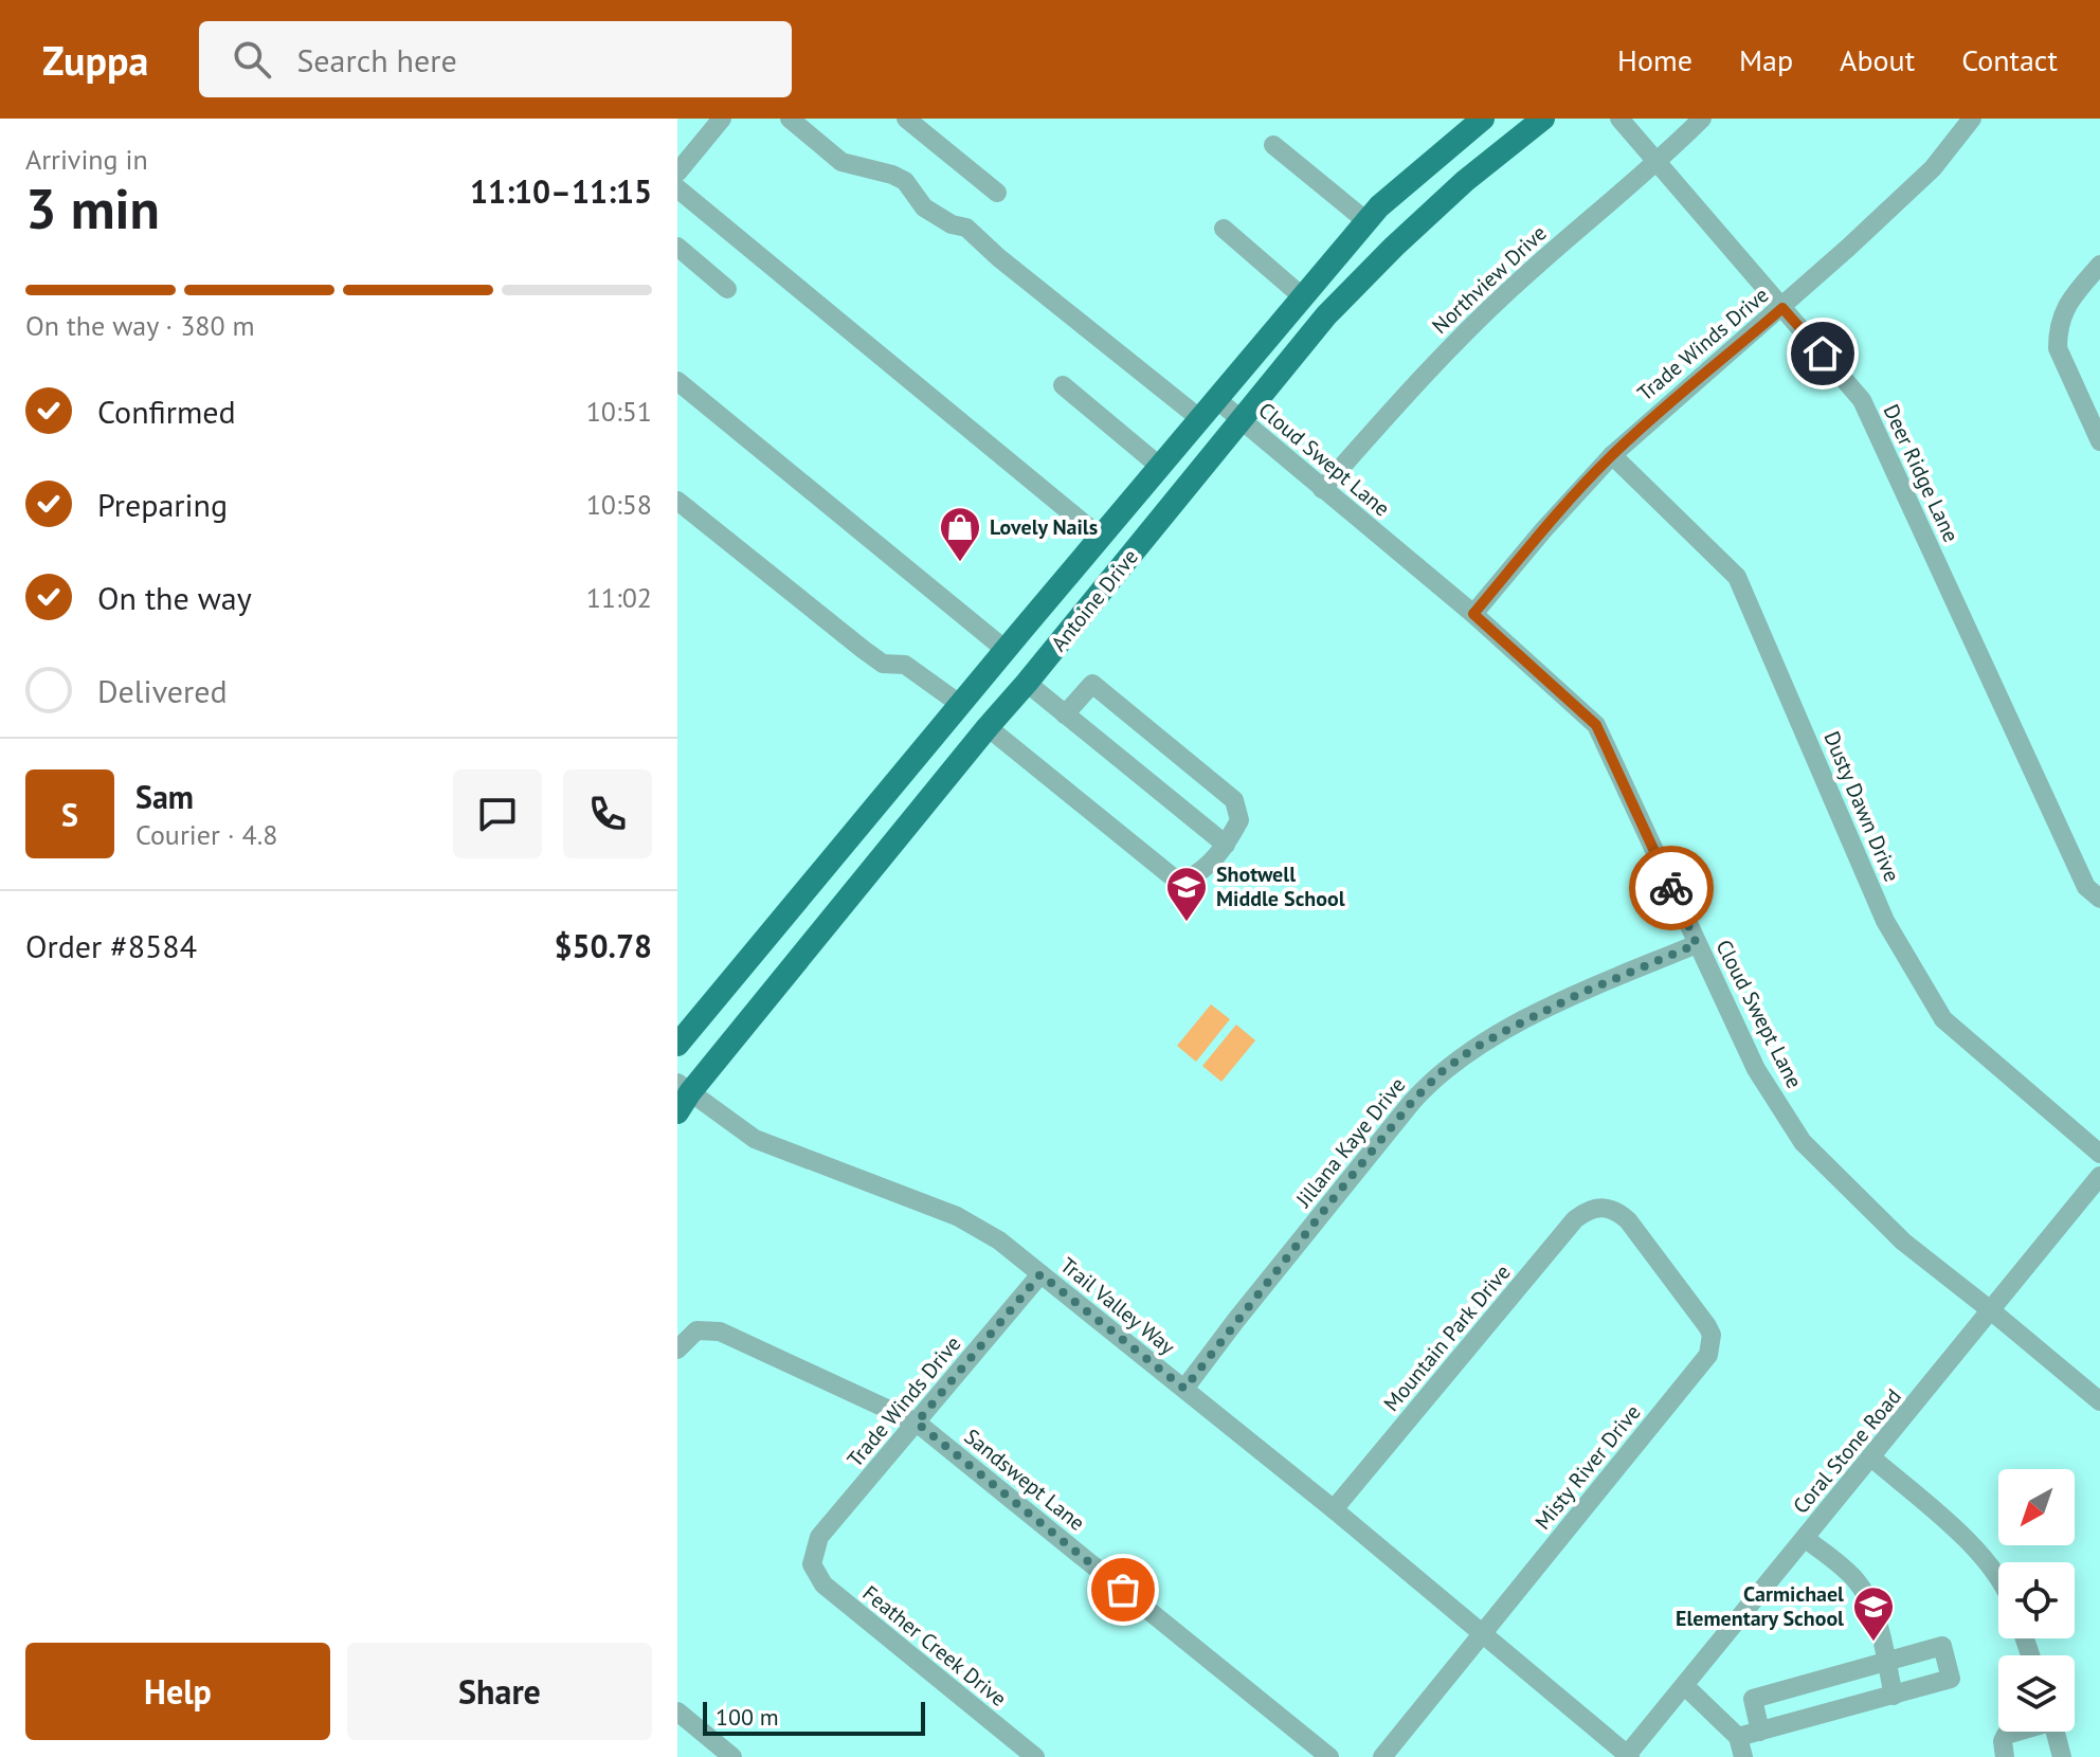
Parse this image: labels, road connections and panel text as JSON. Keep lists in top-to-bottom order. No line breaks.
{"streets":{"main road":["Antoine Drive"],"street":["Northview Drive","Trade Winds Drive","Cloud Swept Lane","Deer Ridge Lane","Dusty Dawn Drive","Jillana Kaye Drive","Trail Valley Way","Mountain Park Drive","Coral Stone Road","Misty River Drive","Sandswept Lane","Feather Creek Drive"]},"crossings":[["Northview Drive","Cloud Swept Lane"],["Northview Drive","Deer Ridge Lane"],["Trade Winds Drive","Cloud Swept Lane"],["Trade Winds Drive","Deer Ridge Lane"],["Trade Winds Drive","Dusty Dawn Drive"],["Trade Winds Drive","Trail Valley Way"],["Trade Winds Drive","Sandswept Lane"],["Trade Winds Drive","Feather Creek Drive"],["Cloud Swept Lane","Antoine Drive"],["Cloud Swept Lane","Jillana Kaye Drive"],["Cloud Swept Lane","Coral Stone Road"],["Antoine Drive","Trail Valley Way"],["Jillana Kaye Drive","Trail Valley Way"],["Trail Valley Way","Mountain Park Drive"],["Trail Valley Way","Coral Stone Road"],["Trail Valley Way","Misty River Drive"],["Mountain Park Drive","Misty River Drive"]],"places":{"shop":["Lovely Nails"],"school or university":["Shotwell Middle School","Carmichael Elementary School"]},"scale_bar":"100 m","north":"bottom left","page":{"header":"Zuppa","search":"Search here","nav":["Home","Map","About","Contact"],"heading":["3 min","Arriving in","11:10–11:15"],"panel":["Sam","Courier · 4.8","Order #8584","$50.78"],"bar":"On the way · 380 m","list":[["Confirmed","10:51"],["Preparing","10:58"],["On the way","11:02"],"Delivered"],"round":"S","buttons":["Help","Share"],"scale":"100 m"}}
